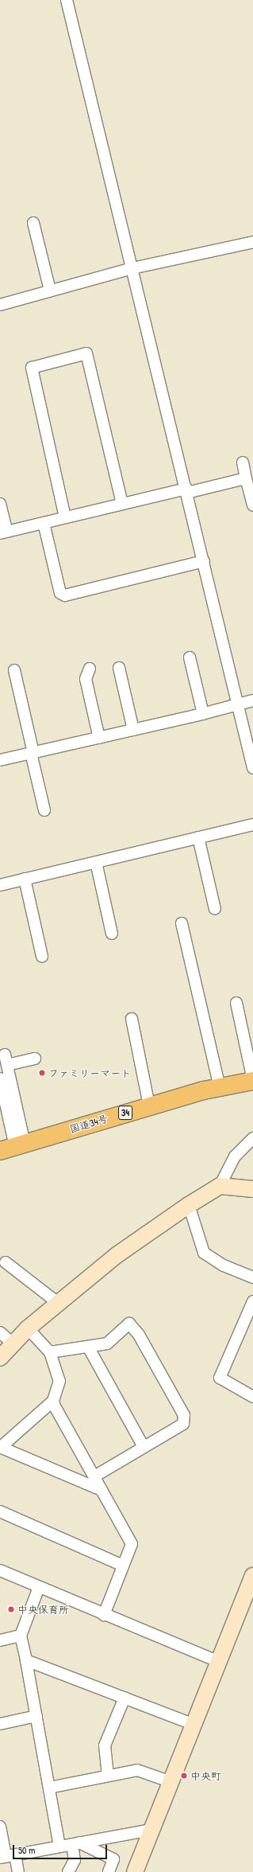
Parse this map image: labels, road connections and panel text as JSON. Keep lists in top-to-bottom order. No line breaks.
{"streets":{"highway":["34","国道34号"]},"places":["ファミリーマート","中央保育所","中央町"],"scale_bar":"50 m"}
